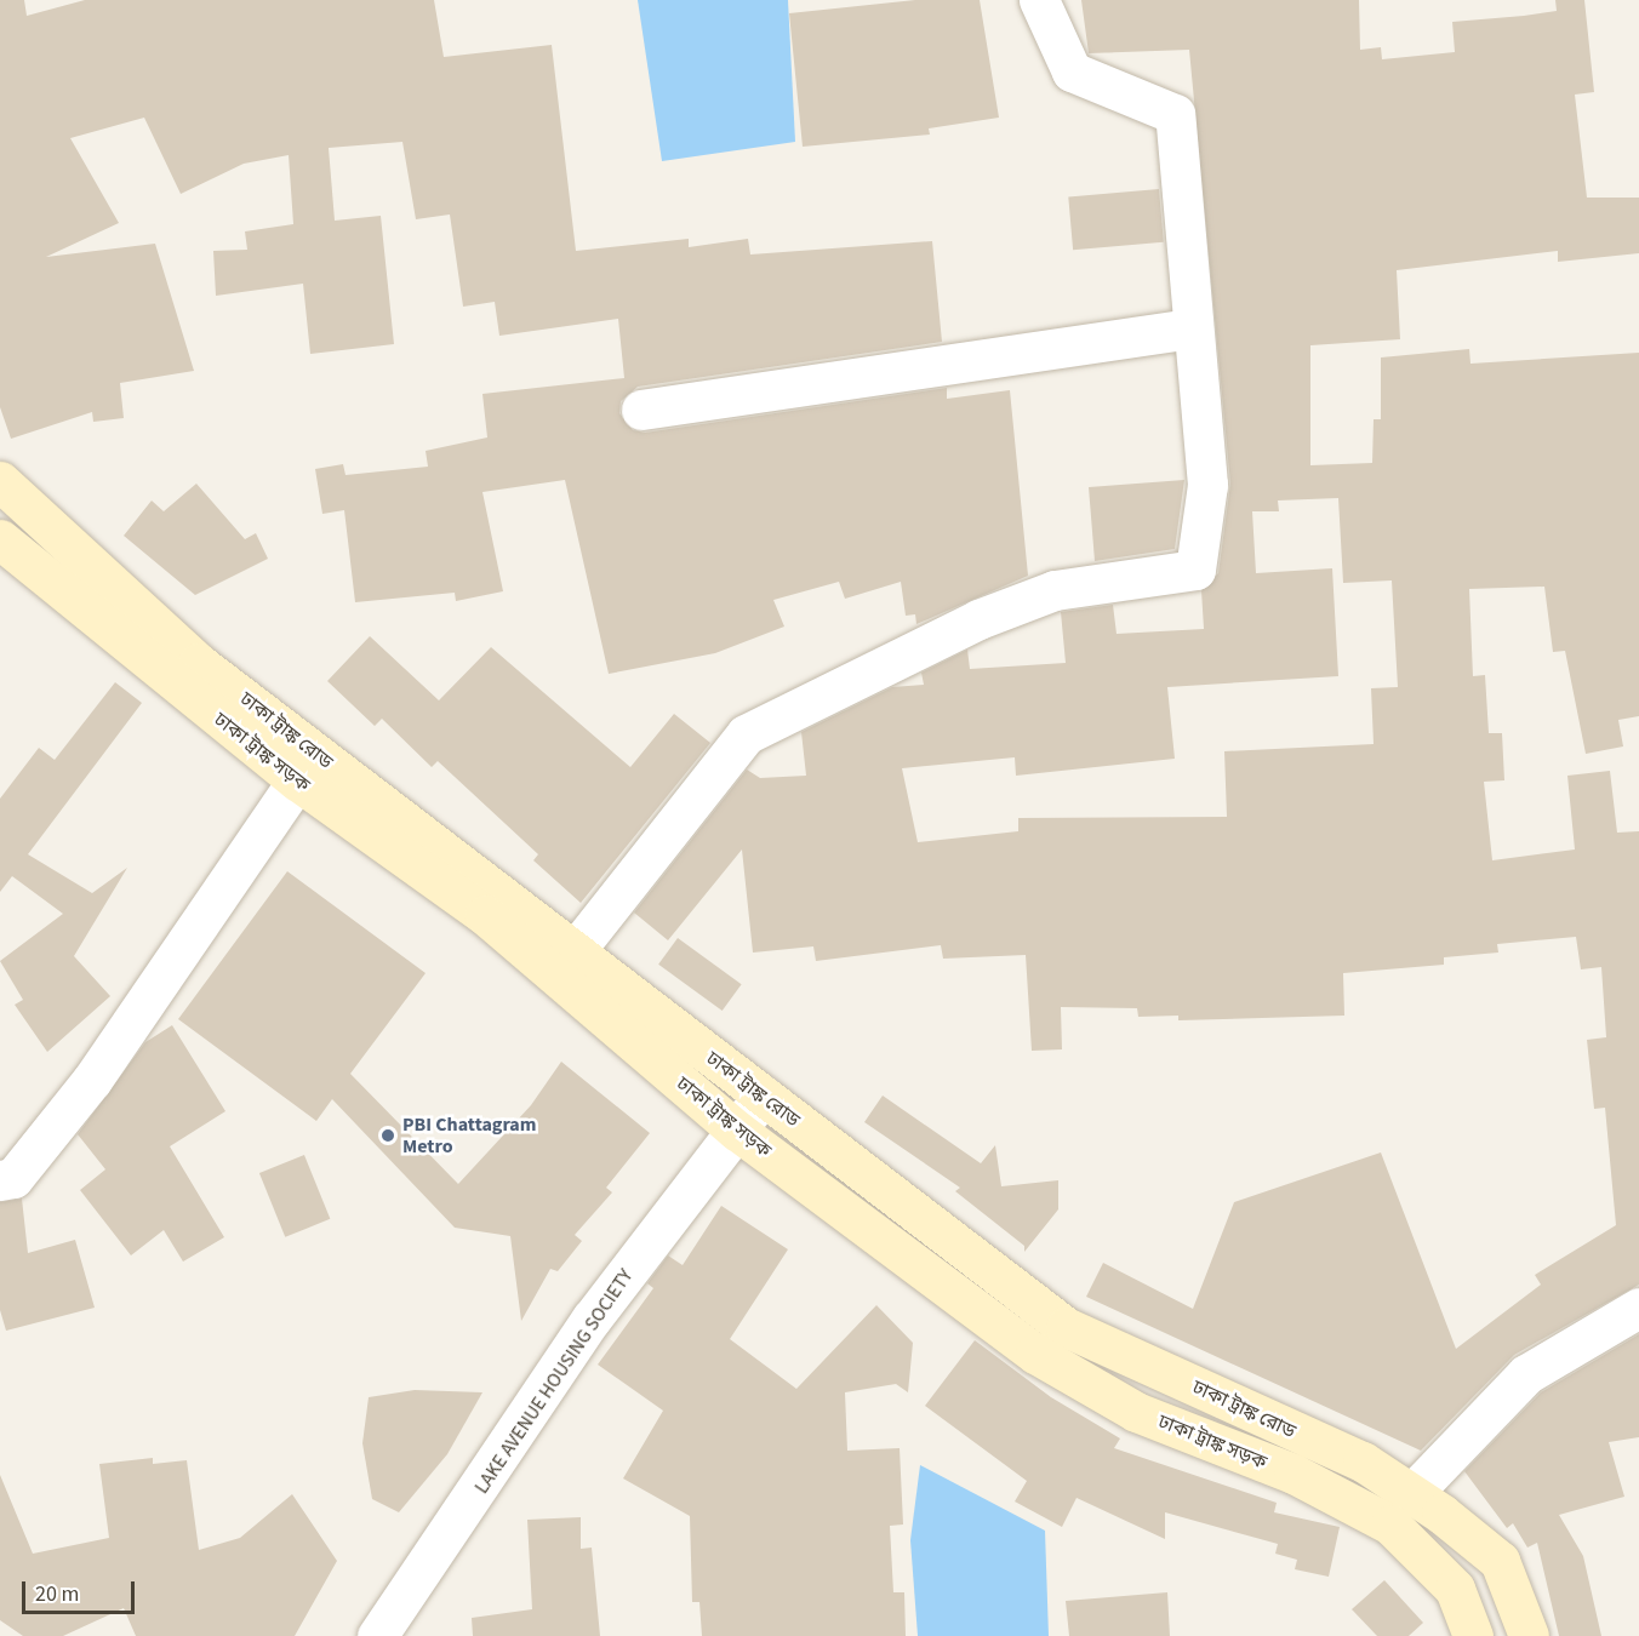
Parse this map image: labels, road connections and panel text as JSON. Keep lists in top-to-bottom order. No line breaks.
{"streets":{"main road":["ঢাকা ট্রাঙ্ক রোড","ঢাকা ট্রাঙ্ক সড়ক"],"street":["LAKE AVENUE HOUSING SOCIETY"]},"crossings":[["ঢাকা ট্রাঙ্ক রোড","ঢাকা ট্রাঙ্ক সড়ক"],["ঢাকা ট্রাঙ্ক রোড","LAKE AVENUE HOUSING SOCIETY"],["ঢাকা ট্রাঙ্ক সড়ক","LAKE AVENUE HOUSING SOCIETY"]],"places":["PBI Chattagram Metro"],"scale_bar":"20 m"}
